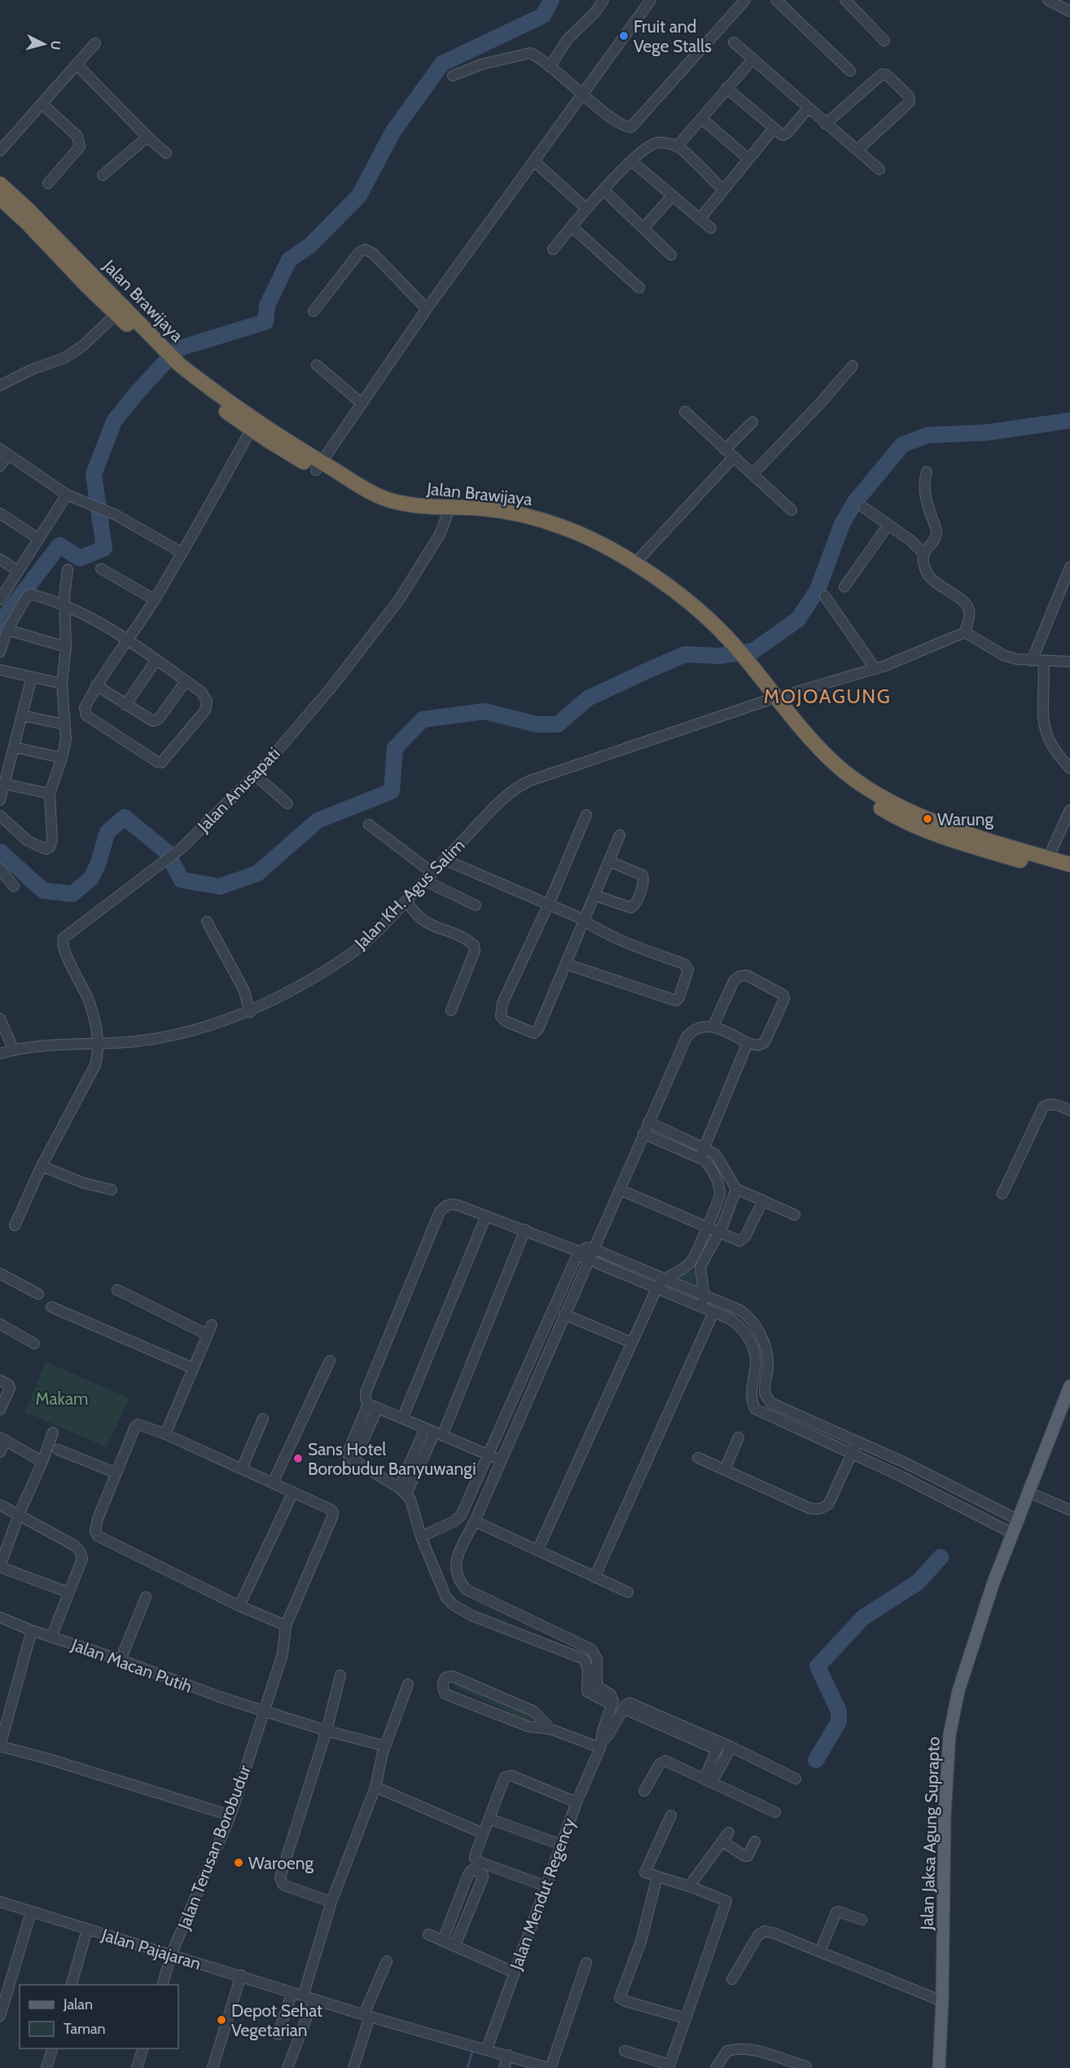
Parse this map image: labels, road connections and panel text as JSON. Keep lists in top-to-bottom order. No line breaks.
{"streets":{"highway":["Jalan Brawijaya"],"main road":["Jalan Jaksa Agung Suprapto"],"street":["Jalan Anusapati","Jalan KH. Agus Salim","Jalan Macan Putih","Jalan Terusan Borobudur","Jalan Mendut Regency","Jalan Pajajaran"]},"crossings":[["Jalan Brawijaya","Jalan Anusapati"],["Jalan Brawijaya","Jalan KH. Agus Salim"],["Jalan Anusapati","Jalan KH. Agus Salim"],["Jalan Macan Putih","Jalan Terusan Borobudur"],["Jalan Terusan Borobudur","Jalan Pajajaran"],["Jalan Mendut Regency","Jalan Pajajaran"]],"districts":["MOJOAGUNG"],"parks":["Makam"],"places":["Fruit and Vege Stalls","Warung","Sans Hotel Borobudur Banyuwangi","Waroeng","Depot Sehat Vegetarian"],"legend":["Jalan","Taman"],"north":"right"}
